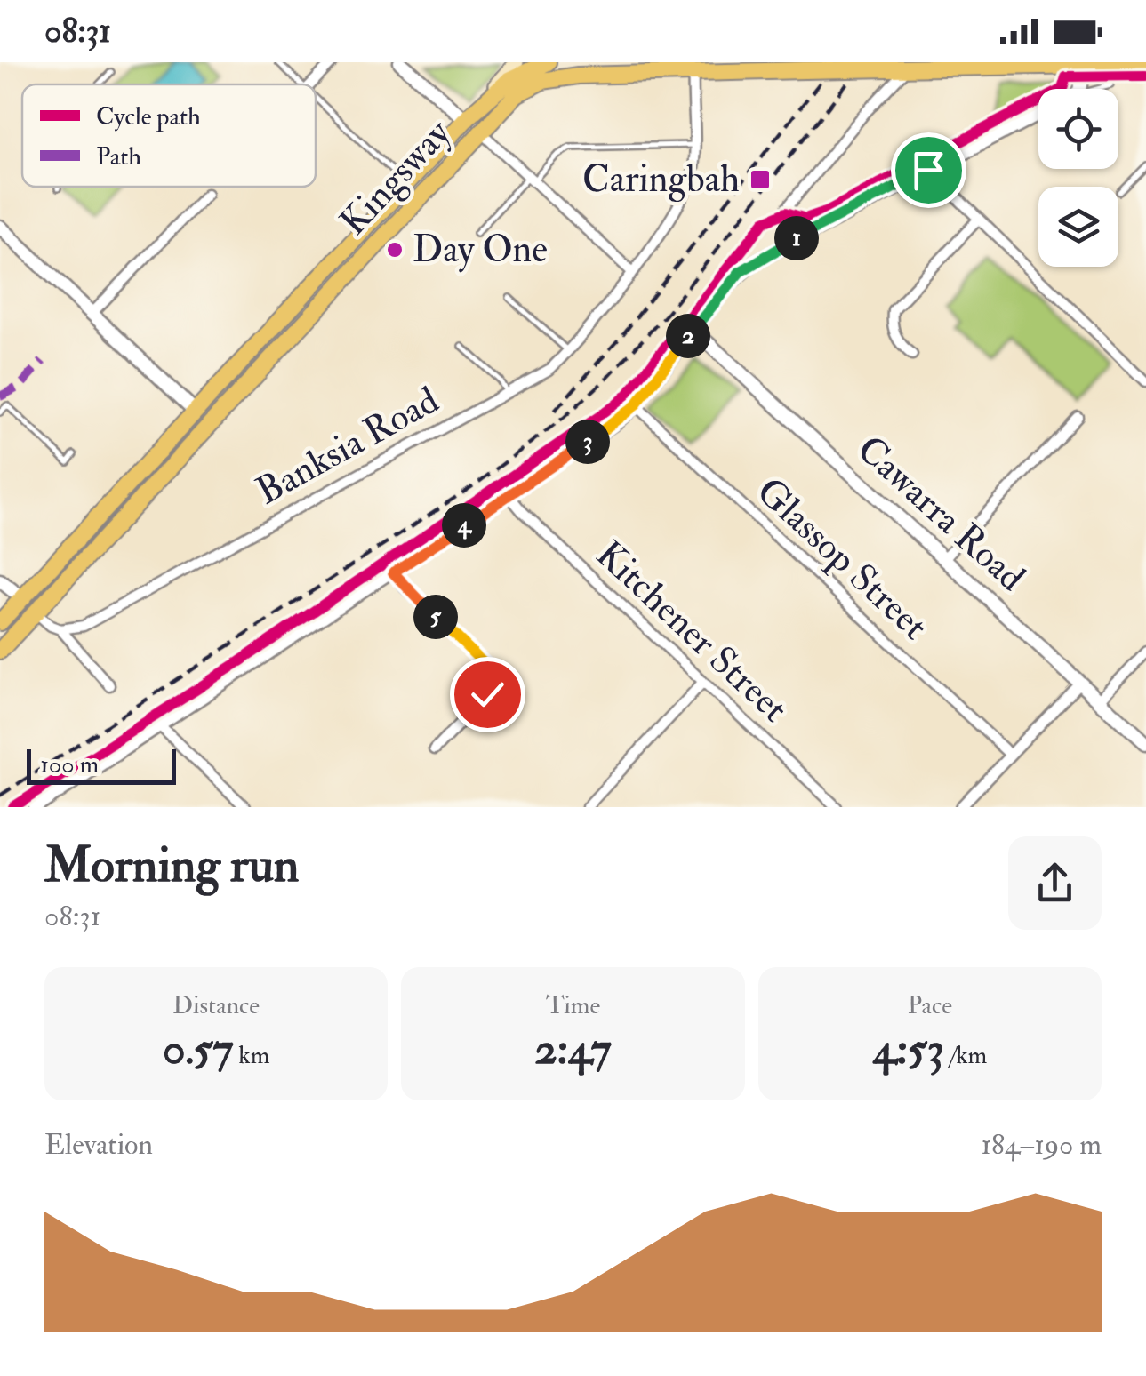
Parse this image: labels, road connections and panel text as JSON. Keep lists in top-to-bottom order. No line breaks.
{"streets":{"main road":["Kingsway"],"street":["Banksia Road","Cawarra Road","Glassop Street","Kitchener Street"]},"crossings":[["Kingsway","Banksia Road"]],"places":{"transit":["Caringbah"],"other":["Day One"]},"legend":["Cycle path","Path"],"scale_bar":"100 m","page":{"status":"08:31","pins":["1","2","3","4","5"],"scale":"100 m","heading":["Morning run","08:31"],"stats":[["Distance","0.57 km"],["Time","2:47"],["Pace","4:53 /km"]],"chart":["Elevation","184–190 m"]}}
